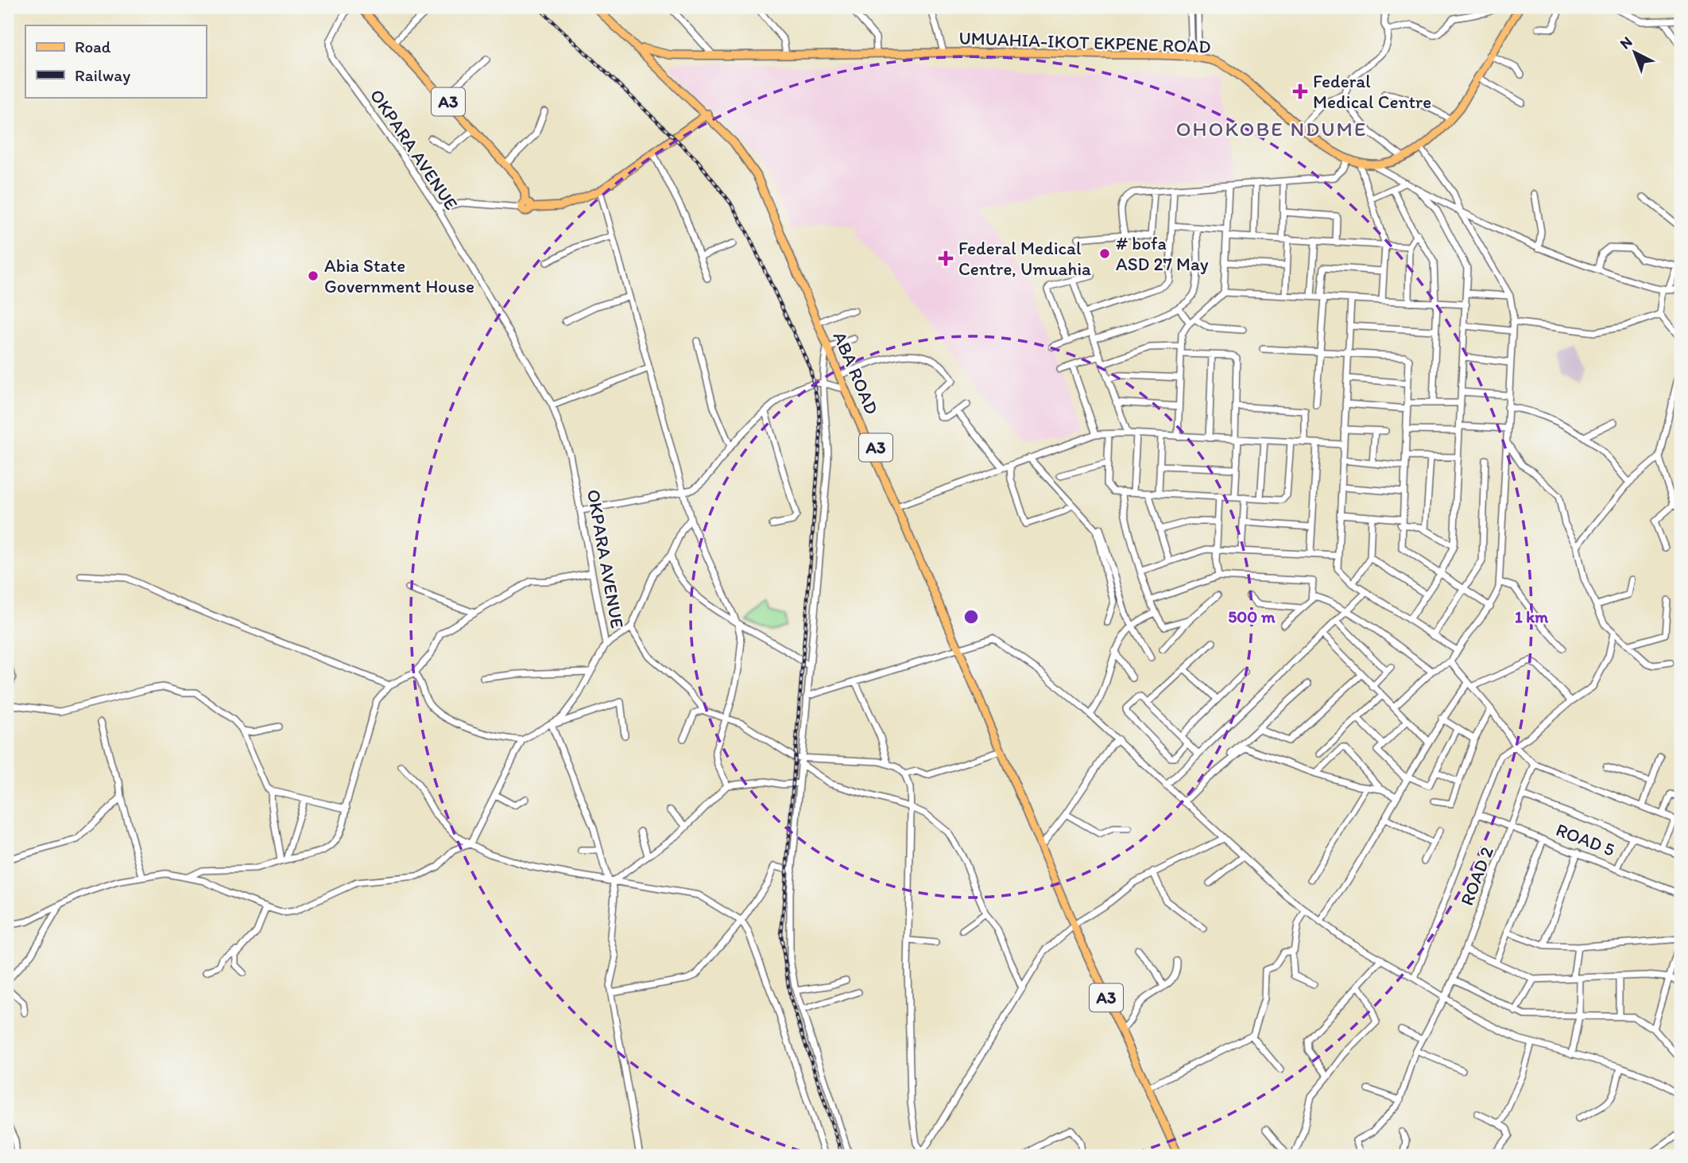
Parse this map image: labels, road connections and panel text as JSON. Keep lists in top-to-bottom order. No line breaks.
{"streets":{"main road":["UMUAHIA-IKOT EKPENE ROAD","A3","ABA ROAD"],"street":["OKPARA AVENUE","ROAD 5","ROAD 2"]},"crossings":[["UMUAHIA-IKOT EKPENE ROAD","ABA ROAD"],["A3","ABA ROAD"],["ROAD 5","ROAD 2"]],"districts":["OHOKOBE NDUME"],"places":{"health":["Federal Medical Centre","Federal Medical Centre, Umuahia"],"other":["# bofa ASD 27 May","Abia State Government House"]},"legend":["Road","Railway"],"north":"top left","rings":["500 m","1 km"]}
